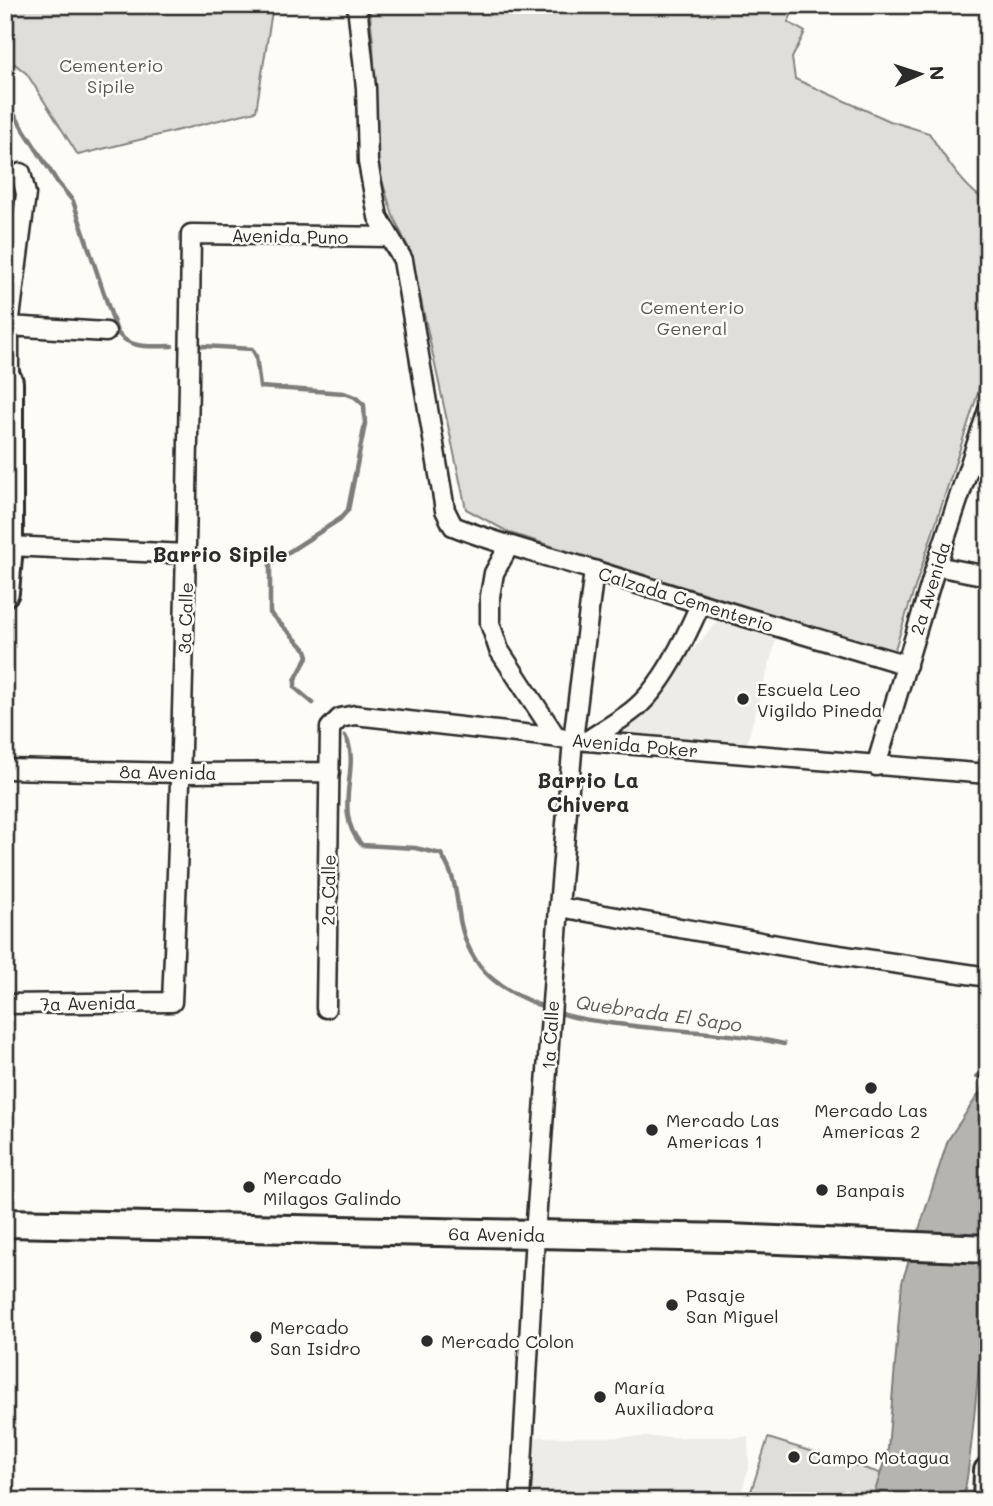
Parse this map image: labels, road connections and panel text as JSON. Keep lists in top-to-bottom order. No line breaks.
{"streets":{"street":["Avenida Puno","2a Avenida","Calzada Cementerio","3a Calle","Avenida Poker","8a Avenida","2a Calle","7a Avenida","1a Calle","6a Avenida"]},"crossings":[["Avenida Puno","Calzada Cementerio"],["Avenida Puno","3a Calle"],["2a Avenida","Calzada Cementerio"],["2a Avenida","Avenida Poker"],["Calzada Cementerio","1a Calle"],["3a Calle","8a Avenida"],["3a Calle","7a Avenida"],["Avenida Poker","8a Avenida"],["Avenida Poker","2a Calle"],["Avenida Poker","1a Calle"],["8a Avenida","2a Calle"],["1a Calle","6a Avenida"]],"districts":["Barrio Sipile","Barrio La Chivera"],"water":["Quebrada El Sapo"],"parks":["Cementerio Sipile","Cementerio General"],"places":["Escuela Leo Vigildo Pineda","Mercado Las Americas 2","Mercado Las Americas 1","Mercado Milagos Galindo","Banpais","Pasaje San Miguel","Mercado San Isidro","Mercado Colon","María Auxiliadora","Campo Motagua"],"north":"right"}
